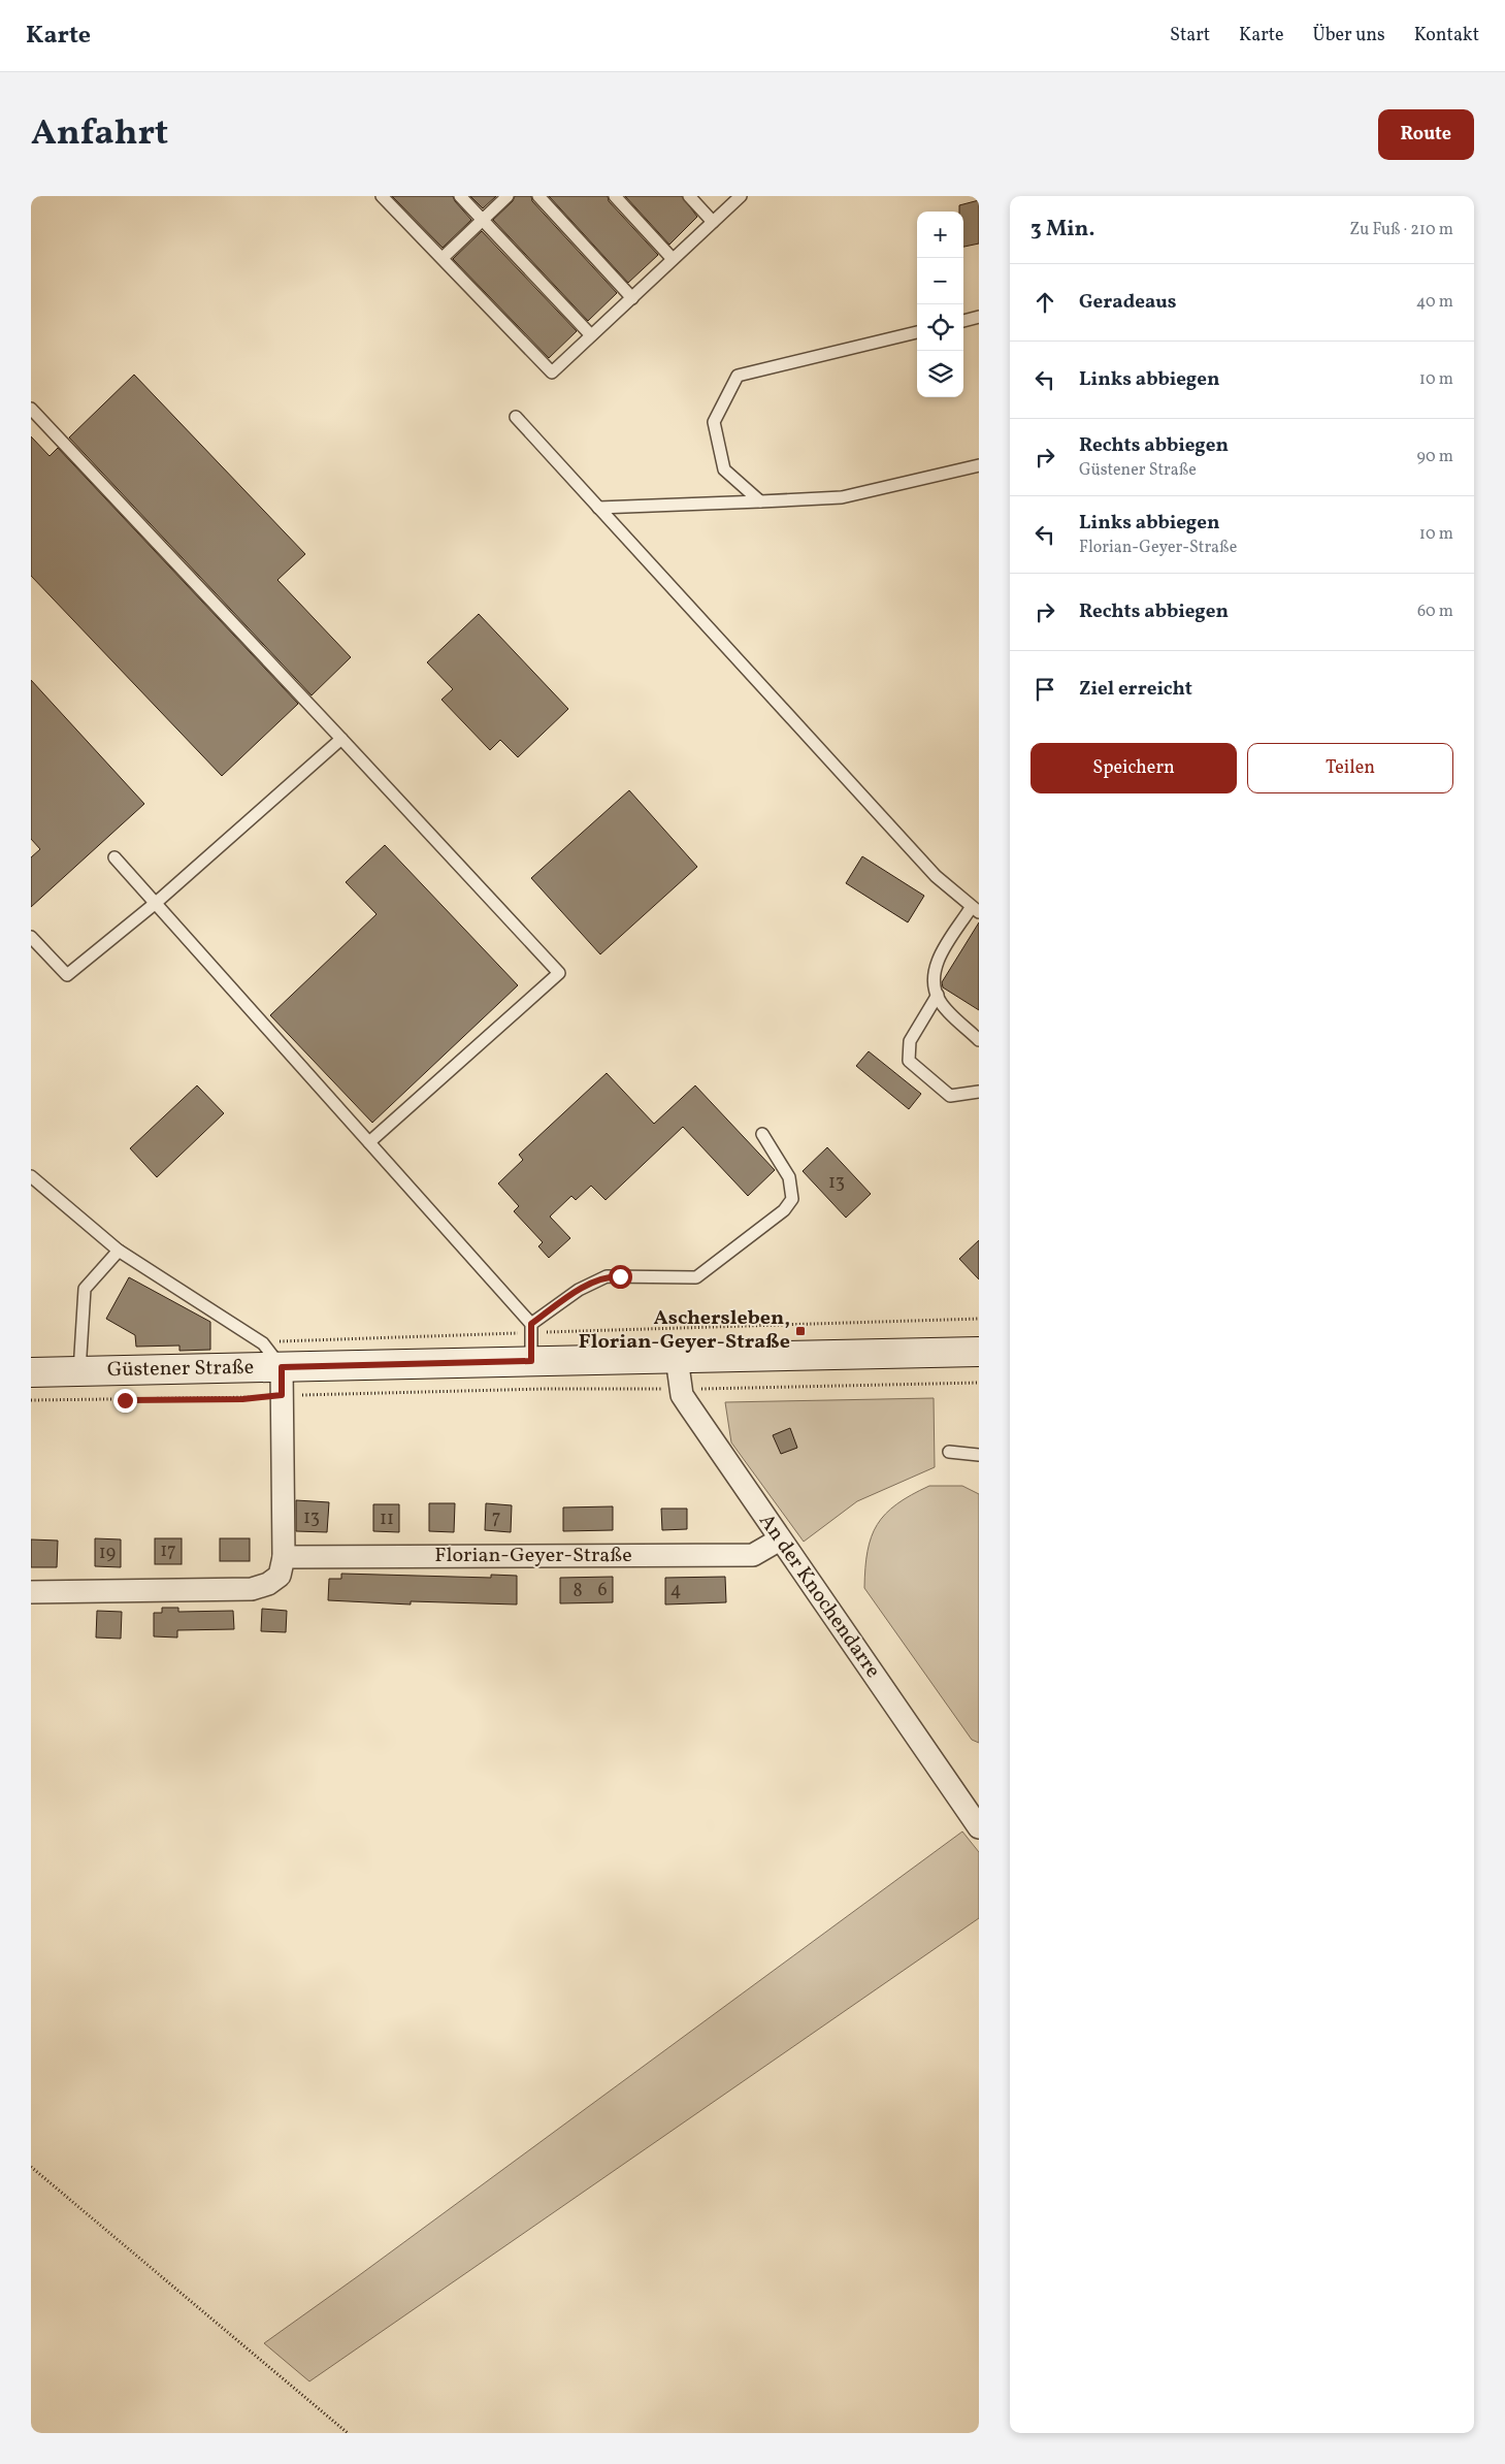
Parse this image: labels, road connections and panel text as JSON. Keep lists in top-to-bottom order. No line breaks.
{"streets":{"main road":["Güstener Straße"],"street":["Florian-Geyer-Straße","An der Knochendarre"]},"crossings":[["Güstener Straße","An der Knochendarre"],["Florian-Geyer-Straße","An der Knochendarre"]],"places":{"transit":["Aschersleben, Florian-Geyer-Straße"]},"house_numbers":["13","13","7","11","17","19","6","4","8"],"page":{"header":"Karte","nav":["Start","Karte","Über uns","Kontakt"],"title":"Anfahrt","buttons":["Route",["Speichern","Teilen"]],"heading":["3 Min.","Zu Fuß · 210 m"],"map_buttons":["+","−"],"list":[["Geradeaus","40 m"],["Links abbiegen","10 m"],["Rechts abbiegen","Güstener Straße","90 m"],["Links abbiegen","Florian-Geyer-Straße","10 m"],["Rechts abbiegen","60 m"],"Ziel erreicht"]}}
